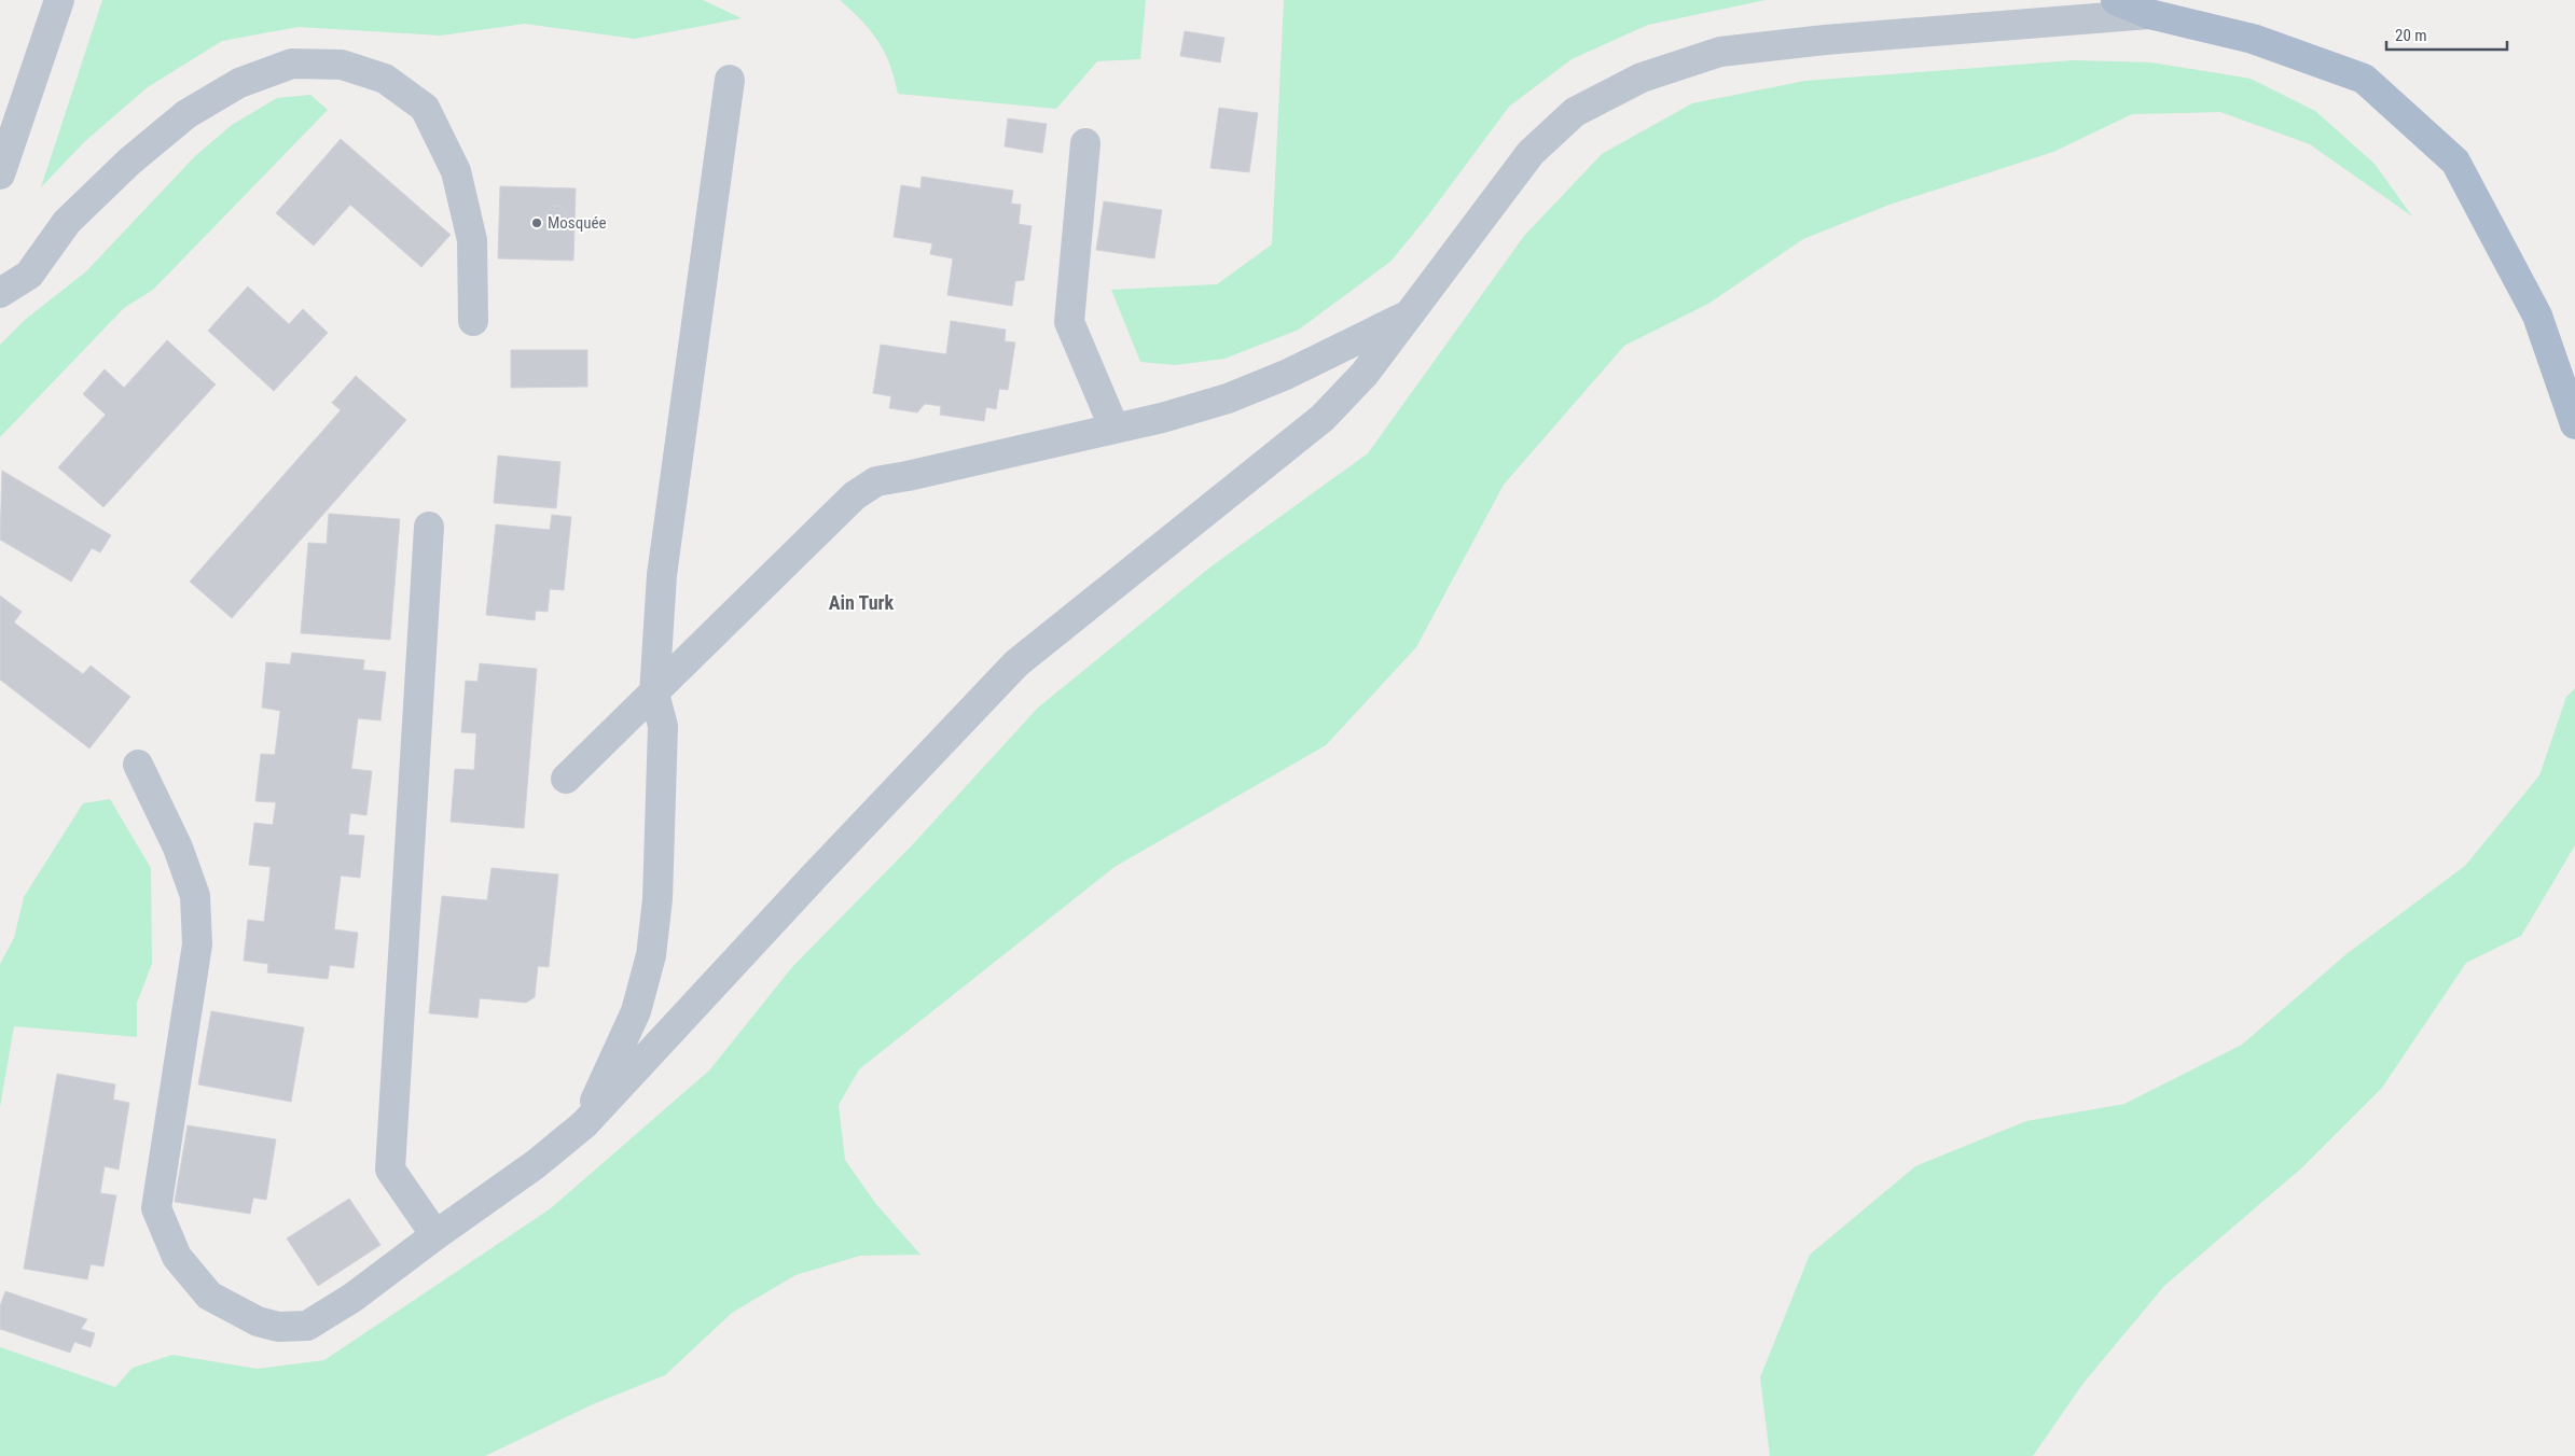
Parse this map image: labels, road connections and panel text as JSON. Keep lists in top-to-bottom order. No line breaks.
{"districts":["Ain Turk"],"places":["Mosquée"],"scale_bar":"20 m"}
